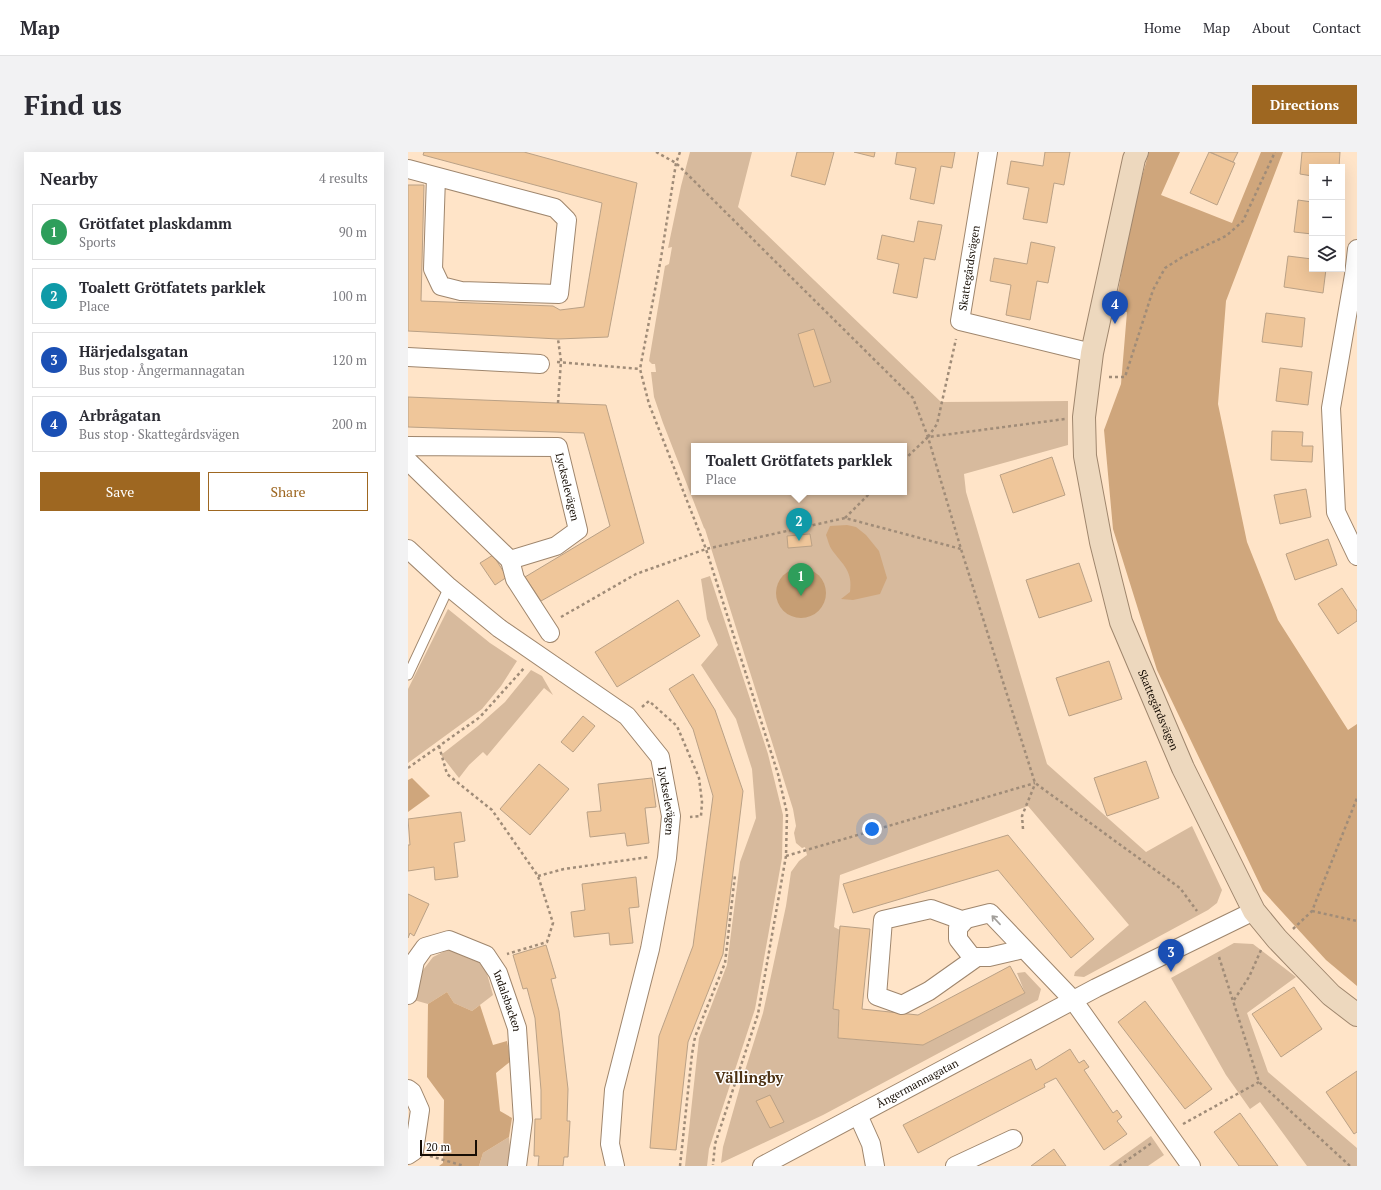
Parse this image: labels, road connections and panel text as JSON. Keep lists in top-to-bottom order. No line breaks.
{"streets":{"street":["Skattegårdsvägen","Lyckselevägen","Indalsbacken","Ångermannagatan"]},"crossings":[["Skattegårdsvägen","Ångermannagatan"]],"districts":["Vällingby"],"scale_bar":"20 m","page":{"header":"Map","nav":["Home","Map","About","Contact"],"buttons":["Directions",["Save","Share"]],"title":"Find us","heading":["Nearby","4 results"],"map_buttons":["+","−"],"list":[{"mark":"1","name":"Grötfatet plaskdamm","note":"Sports","value":"90 m"},{"mark":"2","name":"Toalett Grötfatets parklek","note":"Place","value":"100 m"},{"mark":"3","name":"Härjedalsgatan","note":"Bus stop · Ångermannagatan","value":"120 m"},{"mark":"4","name":"Arbrågatan","note":"Bus stop · Skattegårdsvägen","value":"200 m"}],"pins":["4","2","1","3"],"popup":["Toalett Grötfatets parklek","Place"],"scale":"20 m"}}
